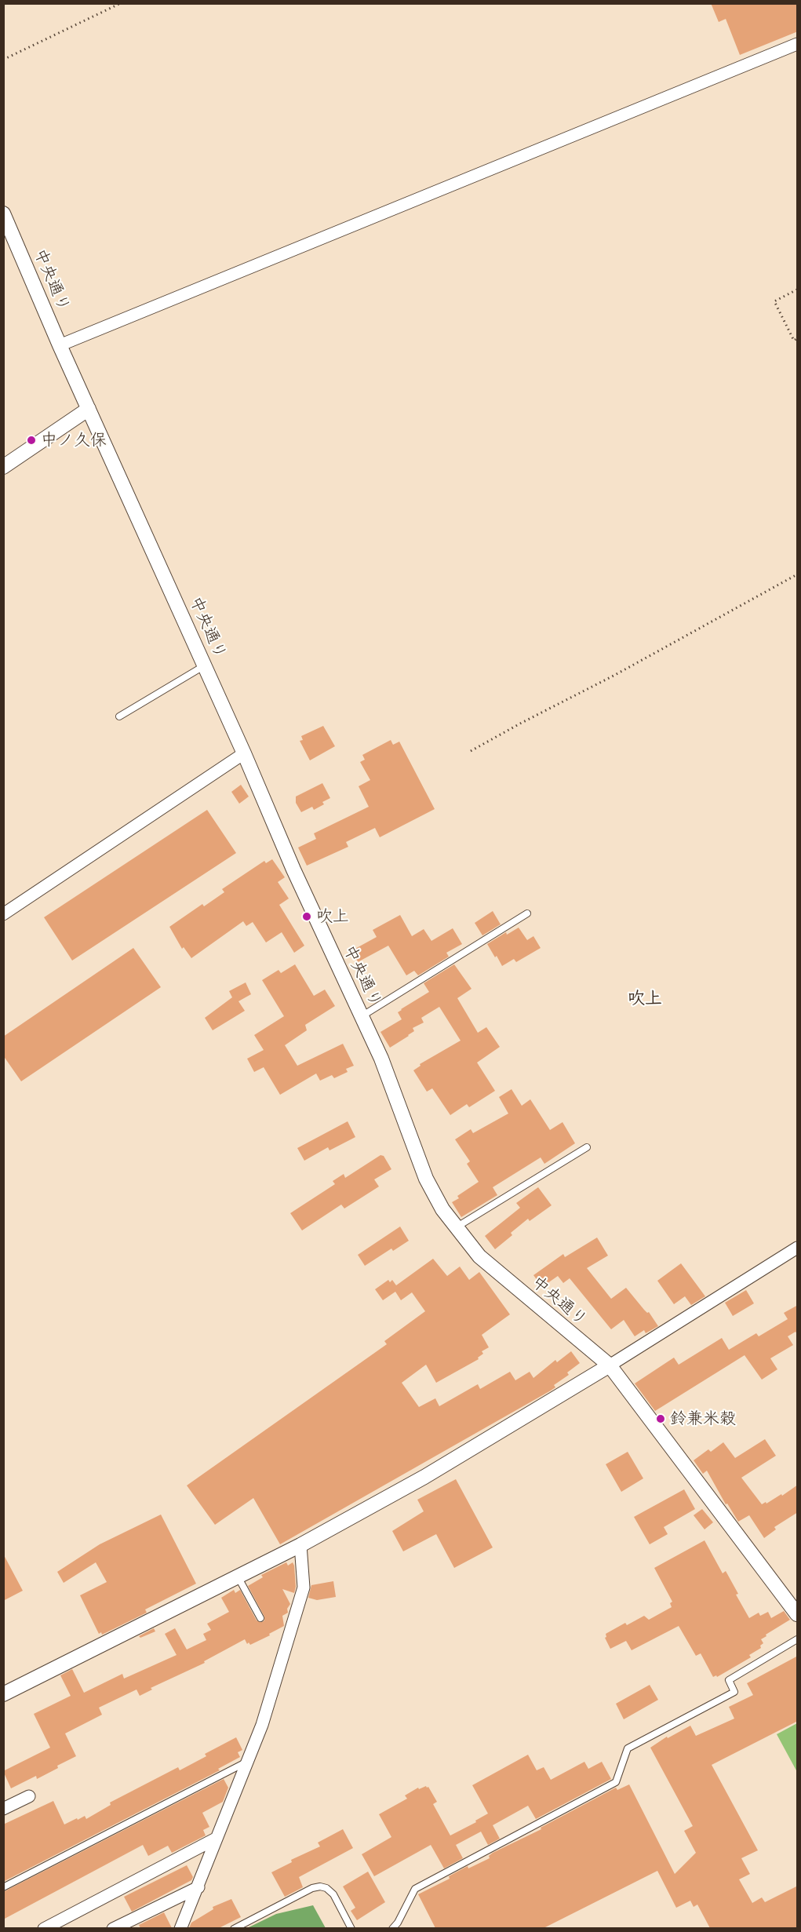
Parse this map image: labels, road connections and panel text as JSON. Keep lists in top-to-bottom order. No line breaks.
{"streets":{"street":["中央通り"]},"districts":["吹上"],"places":["中ノ久保","吹上","鈴兼米穀"]}
